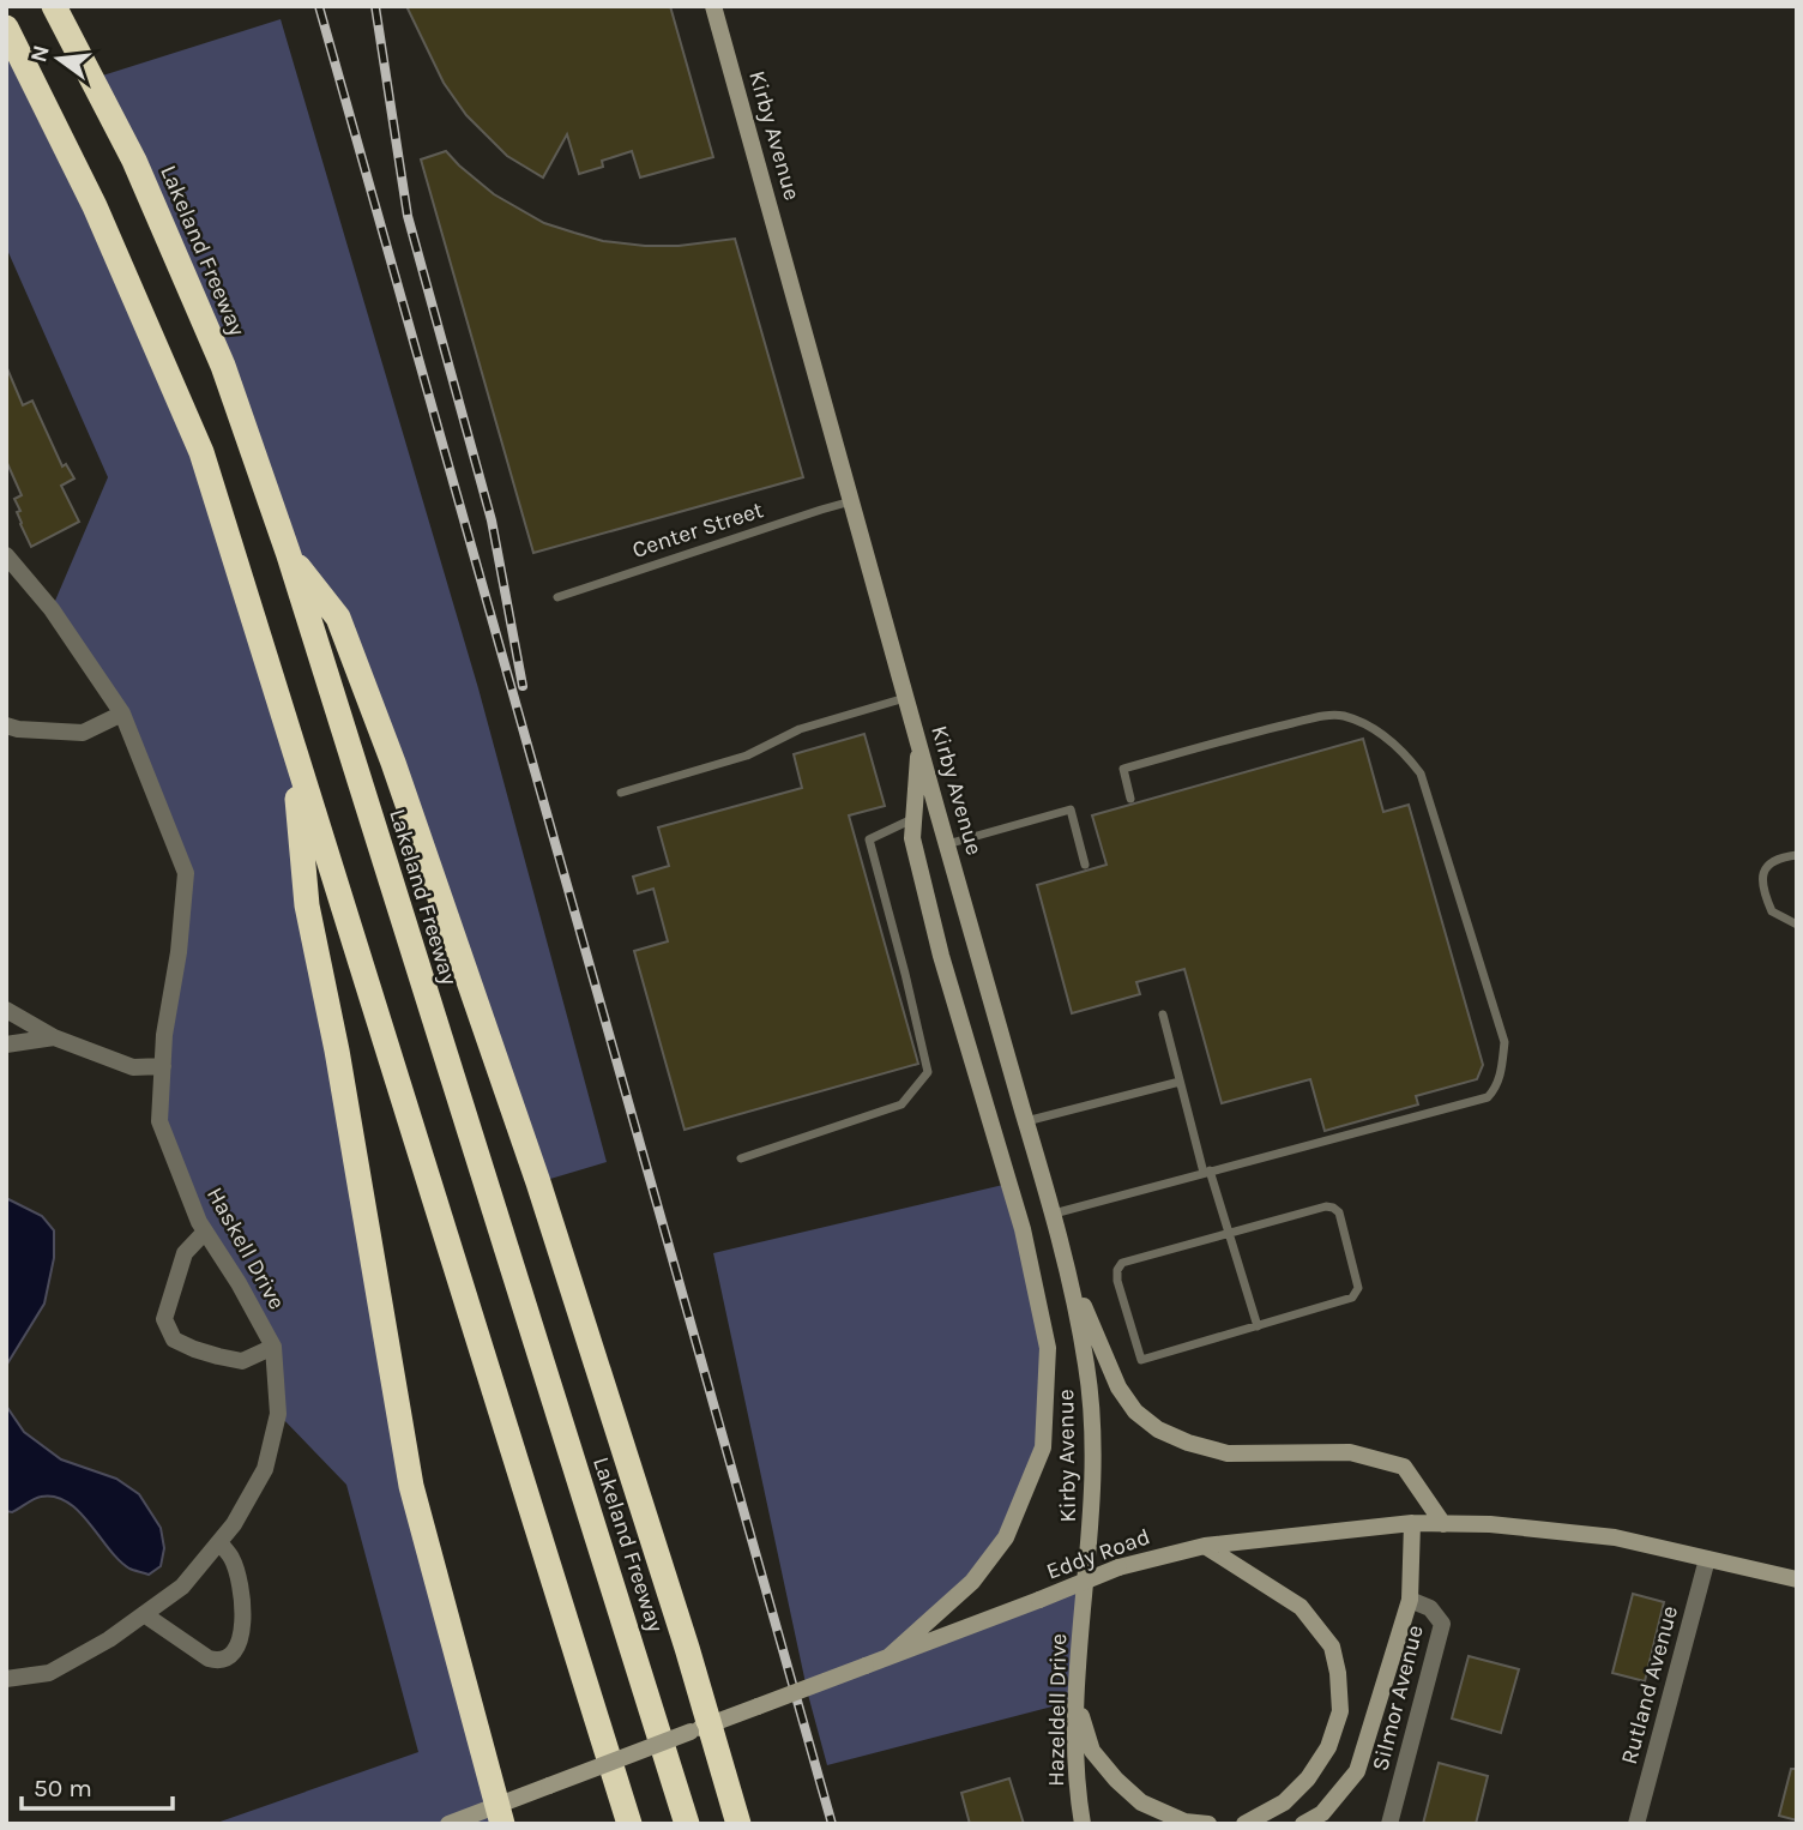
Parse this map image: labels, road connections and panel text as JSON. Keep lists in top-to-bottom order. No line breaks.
{"streets":{"highway":["Lakeland Freeway"],"street":["Kirby Avenue","Haskell Drive","Eddy Road","Rutland Avenue","Silmor Avenue","Hazeldell Drive"],"lane":["Center Street"]},"crossings":[["Kirby Avenue","Center Street"],["Kirby Avenue","Hazeldell Drive"],["Eddy Road","Rutland Avenue"]],"scale_bar":"50 m","north":"left"}
